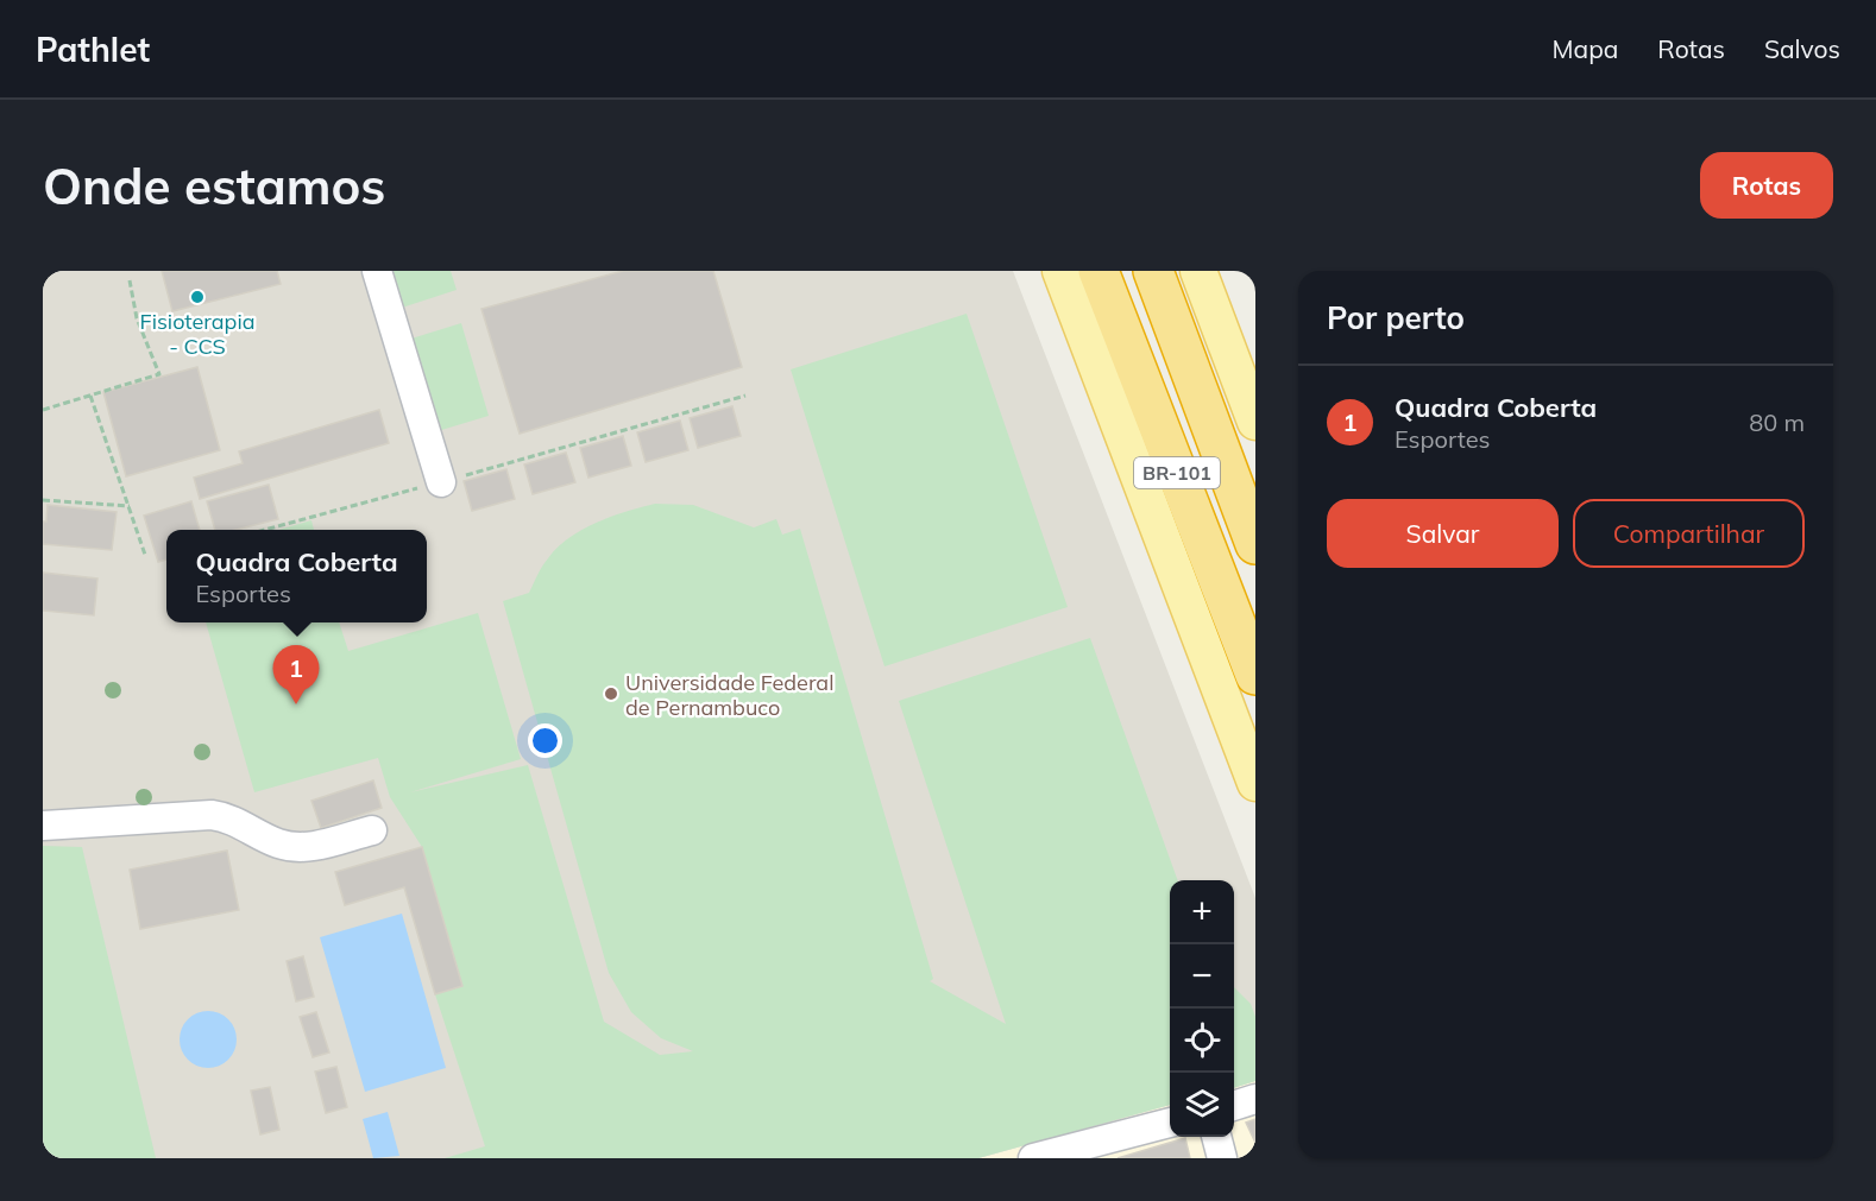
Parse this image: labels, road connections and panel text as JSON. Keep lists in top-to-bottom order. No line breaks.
{"streets":{"highway":["BR-101"]},"places":["Fisioterapia - CCS","Universidade Federal de Pernambuco"],"page":{"header":"Pathlet","nav":["Mapa","Rotas","Salvos"],"buttons":["Rotas",["Salvar","Compartilhar"]],"title":"Onde estamos","heading":"Por perto","list":[{"mark":"1","name":"Quadra Coberta","note":"Esportes","value":"80 m"}],"popup":["Quadra Coberta","Esportes"],"pins":"1","map_buttons":["+","−"]}}
